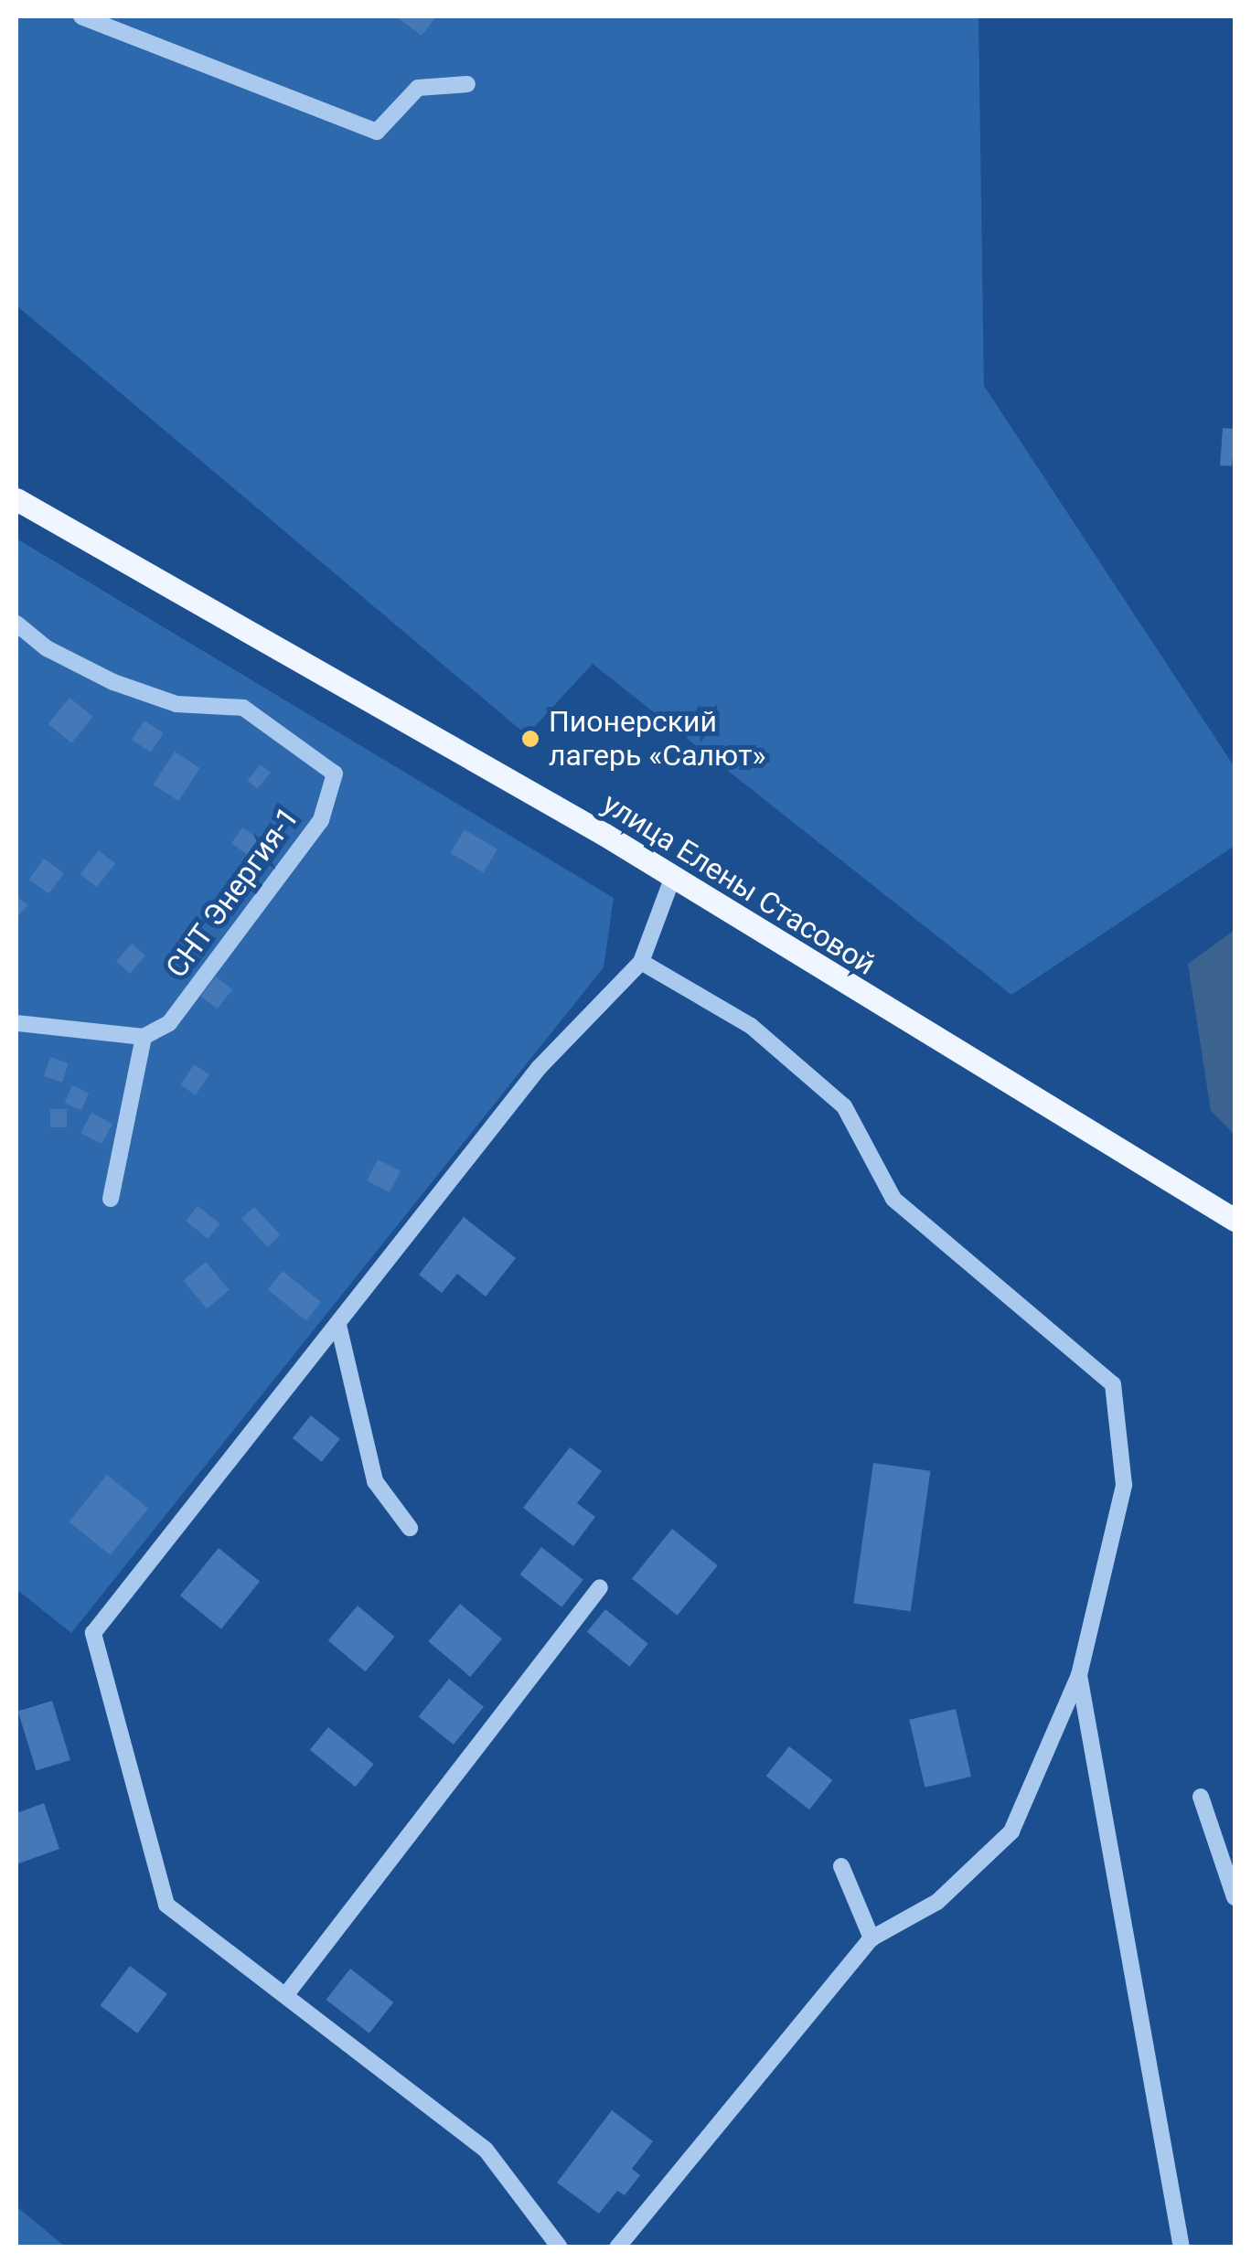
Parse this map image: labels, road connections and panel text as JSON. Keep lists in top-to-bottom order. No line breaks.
{"streets":{"main road":["улица Елены Стасовой"],"street":["СНТ Энергия-1"]},"places":["Пионерский лагерь «Салют»"]}
